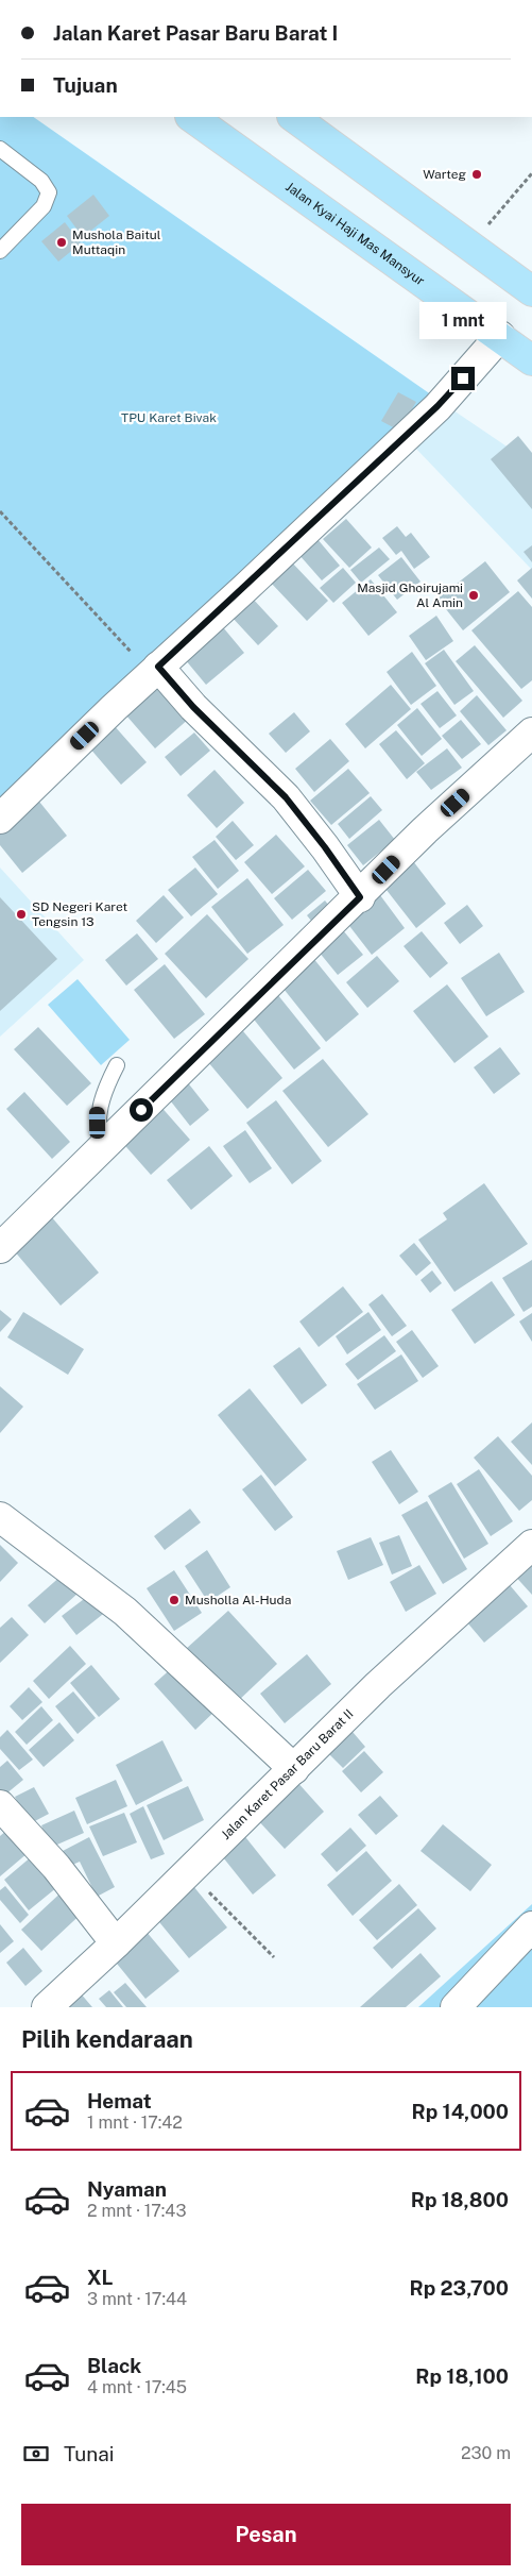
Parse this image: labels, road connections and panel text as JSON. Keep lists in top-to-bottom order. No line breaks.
{"streets":{"main road":["Jalan Kyai Haji Mas Mansyur"],"street":["Jalan Karet Pasar Baru Barat II"]},"parks":["TPU Karet Bivak"],"places":["Warteg","Mushola Baitul Muttaqin","Masjid Ghoirujami Al Amin","SD Negeri Karet Tengsin 13","Musholla Al-Huda"],"page":{"banner":["Jalan Karet Pasar Baru Barat I","Tujuan"],"bubble":"1 mnt","heading":"Pilih kendaraan","list":[{"name":"Hemat","note":"1 mnt · 17:42","value":"Rp 14,000"},{"name":"Nyaman","note":"2 mnt · 17:43","value":"Rp 18,800"},{"name":"XL","note":"3 mnt · 17:44","value":"Rp 23,700"},{"name":"Black","note":"4 mnt · 17:45","value":"Rp 18,100"}],"pay":["Tunai","230 m"],"buttons":"Pesan"}}
